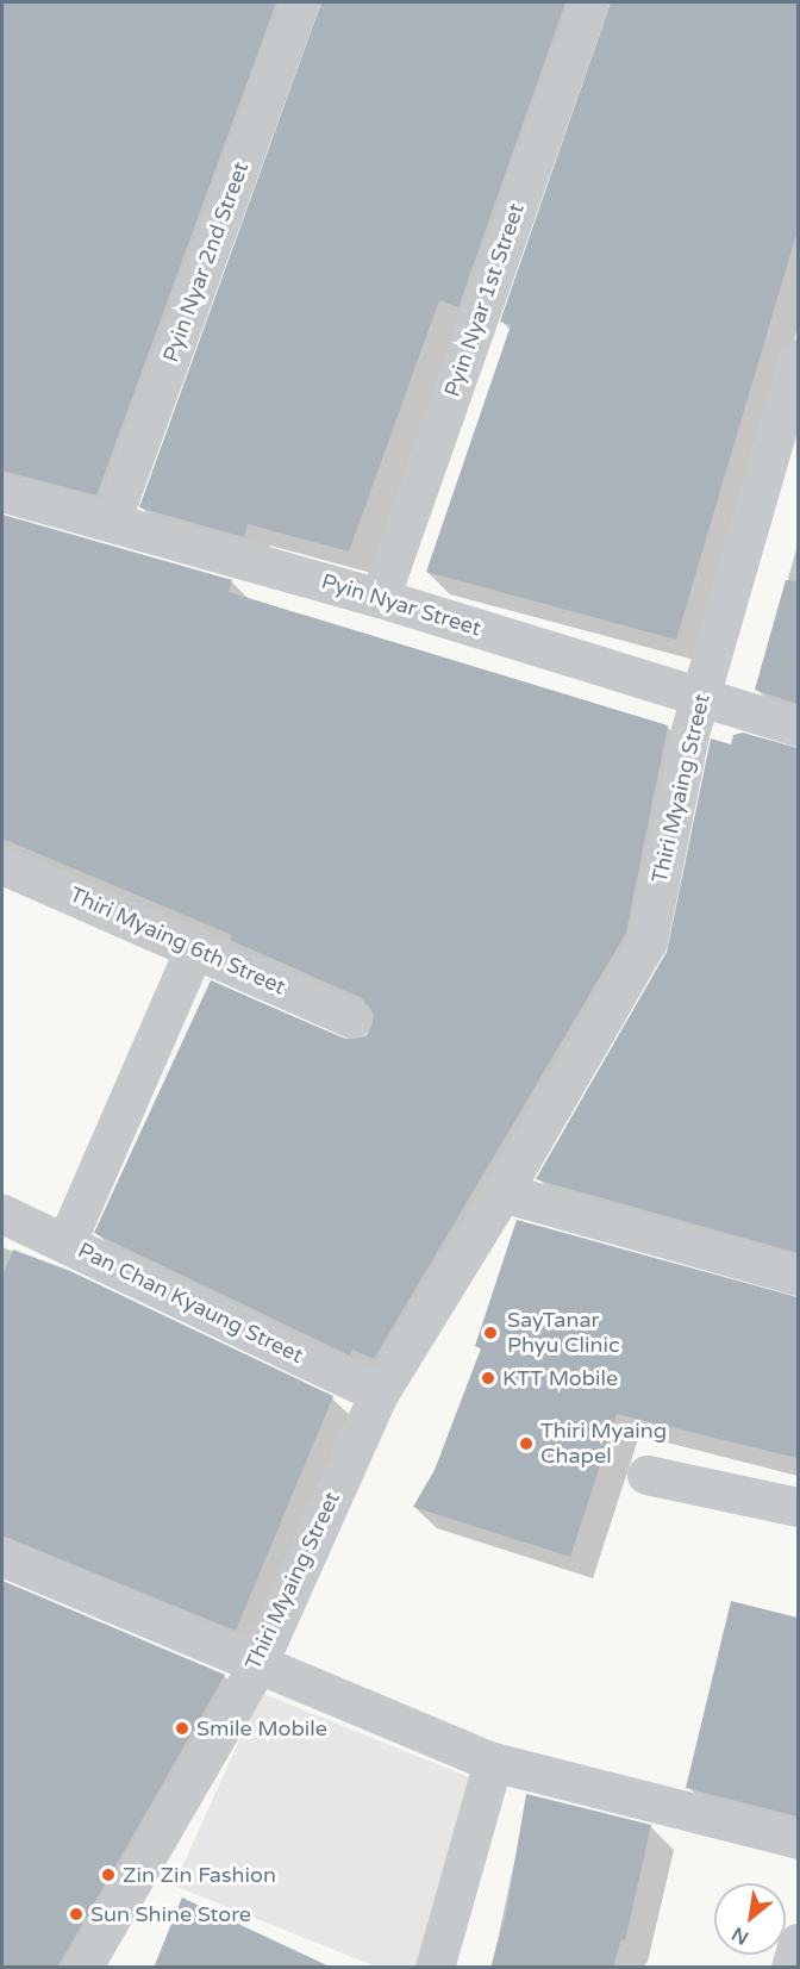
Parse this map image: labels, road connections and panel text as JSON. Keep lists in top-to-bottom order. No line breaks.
{"streets":{"street":["Pyin Nyar 2nd Street","Pyin Nyar 1st Street","Pyin Nyar Street","Thiri Myaing Street","Thiri Myaing 6th Street","Pan Chan Kyaung Street"]},"crossings":[["Pyin Nyar 2nd Street","Pyin Nyar Street"],["Pyin Nyar 1st Street","Pyin Nyar Street"],["Pyin Nyar Street","Thiri Myaing Street"],["Thiri Myaing Street","Pan Chan Kyaung Street"]],"places":["SayTanar Phyu Clinic","KTT Mobile","Thiri Myaing Chapel","Smile Mobile","Zin Zin Fashion","Sun Shine Store"],"north":"bottom left"}
